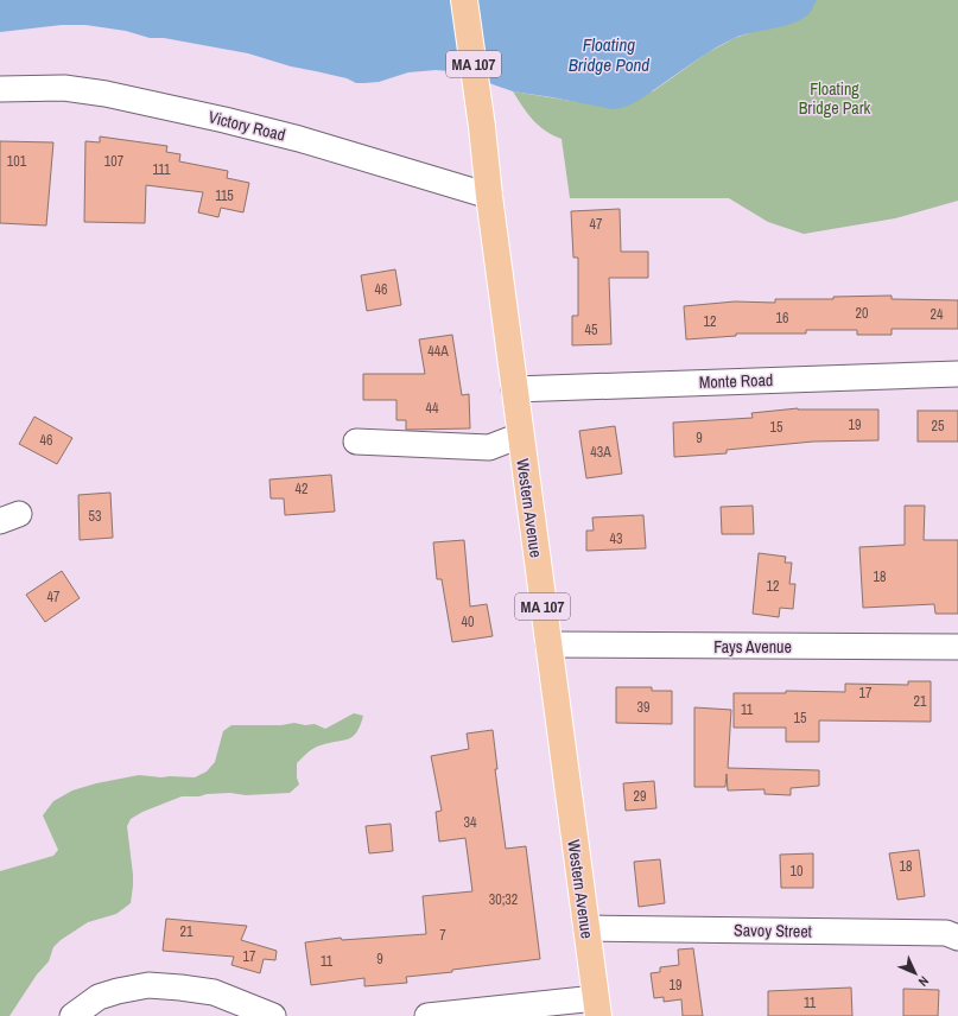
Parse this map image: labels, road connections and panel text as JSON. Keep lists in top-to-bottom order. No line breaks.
{"streets":{"main road":["MA 107","Western Avenue"],"street":["Victory Road","Monte Road","Fays Avenue","Savoy Street"]},"crossings":[["Victory Road","Western Avenue"],["Monte Road","Western Avenue"],["Western Avenue","Fays Avenue"],["Western Avenue","Savoy Street"]],"water":["Floating Bridge Pond"],"parks":["Floating Bridge Park"],"house_numbers":["101","107","111","115","47","46","20","24","16","12","45","44A","44","19","25","15","9","46","43A","42","53","43","18","12","47","40","17","21","39","11","15","29","34","18","10","30;32","21","7","17","9","11","19","11"],"north":"bottom right"}
